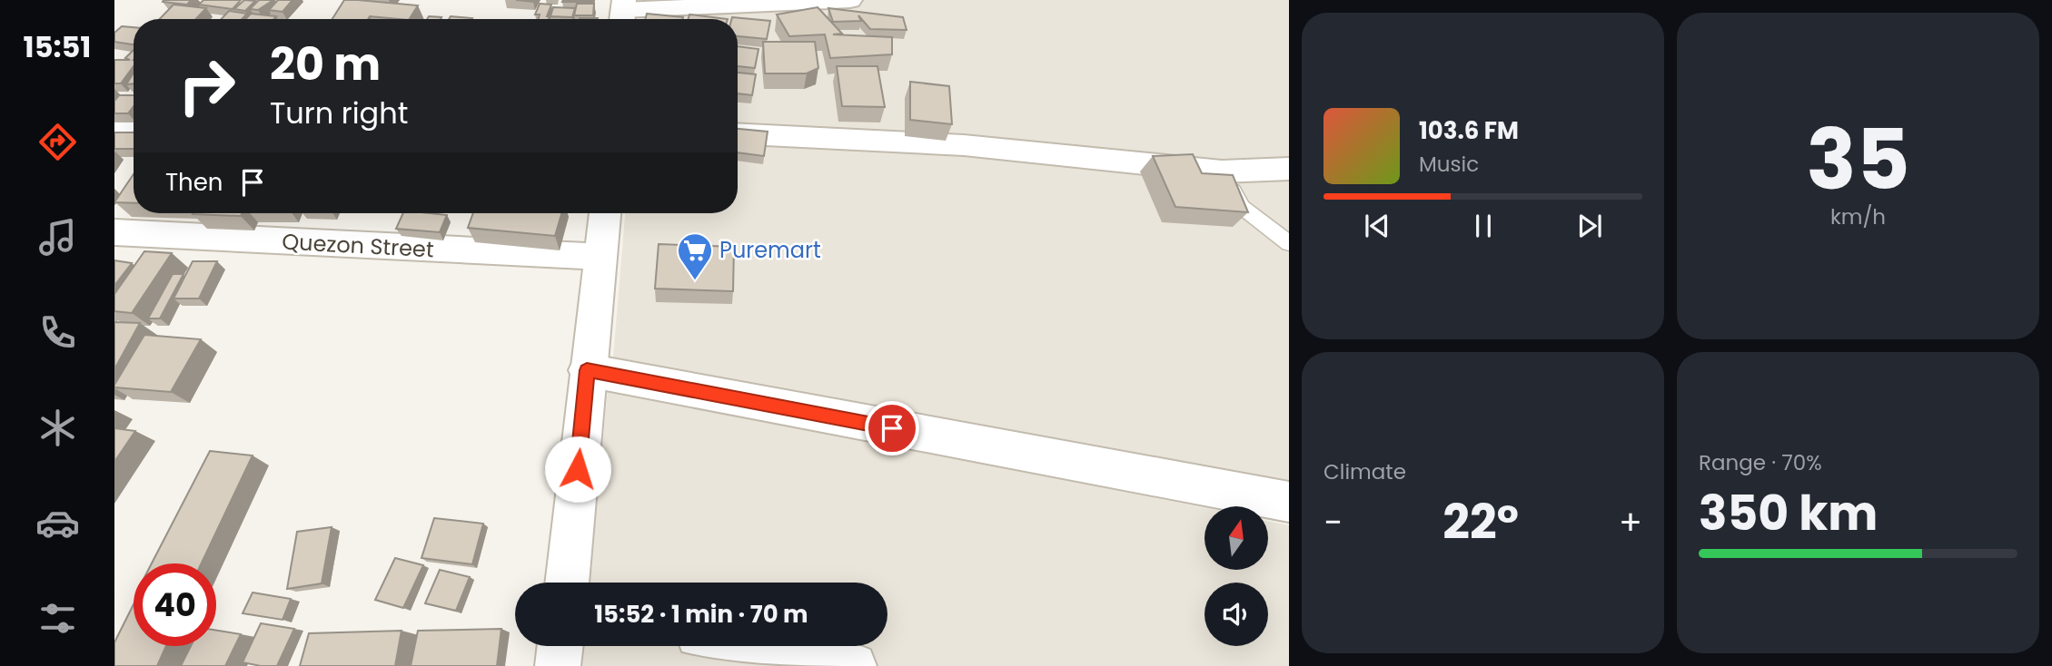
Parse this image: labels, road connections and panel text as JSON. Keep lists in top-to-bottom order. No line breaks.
{"streets":{"street":["Quezon Street"]},"places":{"supermarket":["Puremart"]},"north":"top","page":{"tabs":"15:51","tile":[["35","km/h"],"Climate",["Range · 70%","350 km"]],"turn":["20 m","Turn right"],"song":["103.6 FM","Music"],"then":"Then","heat":["−","22°","+"],"limit":"40","trip":"15:52 · 1 min · 70 m"}}
